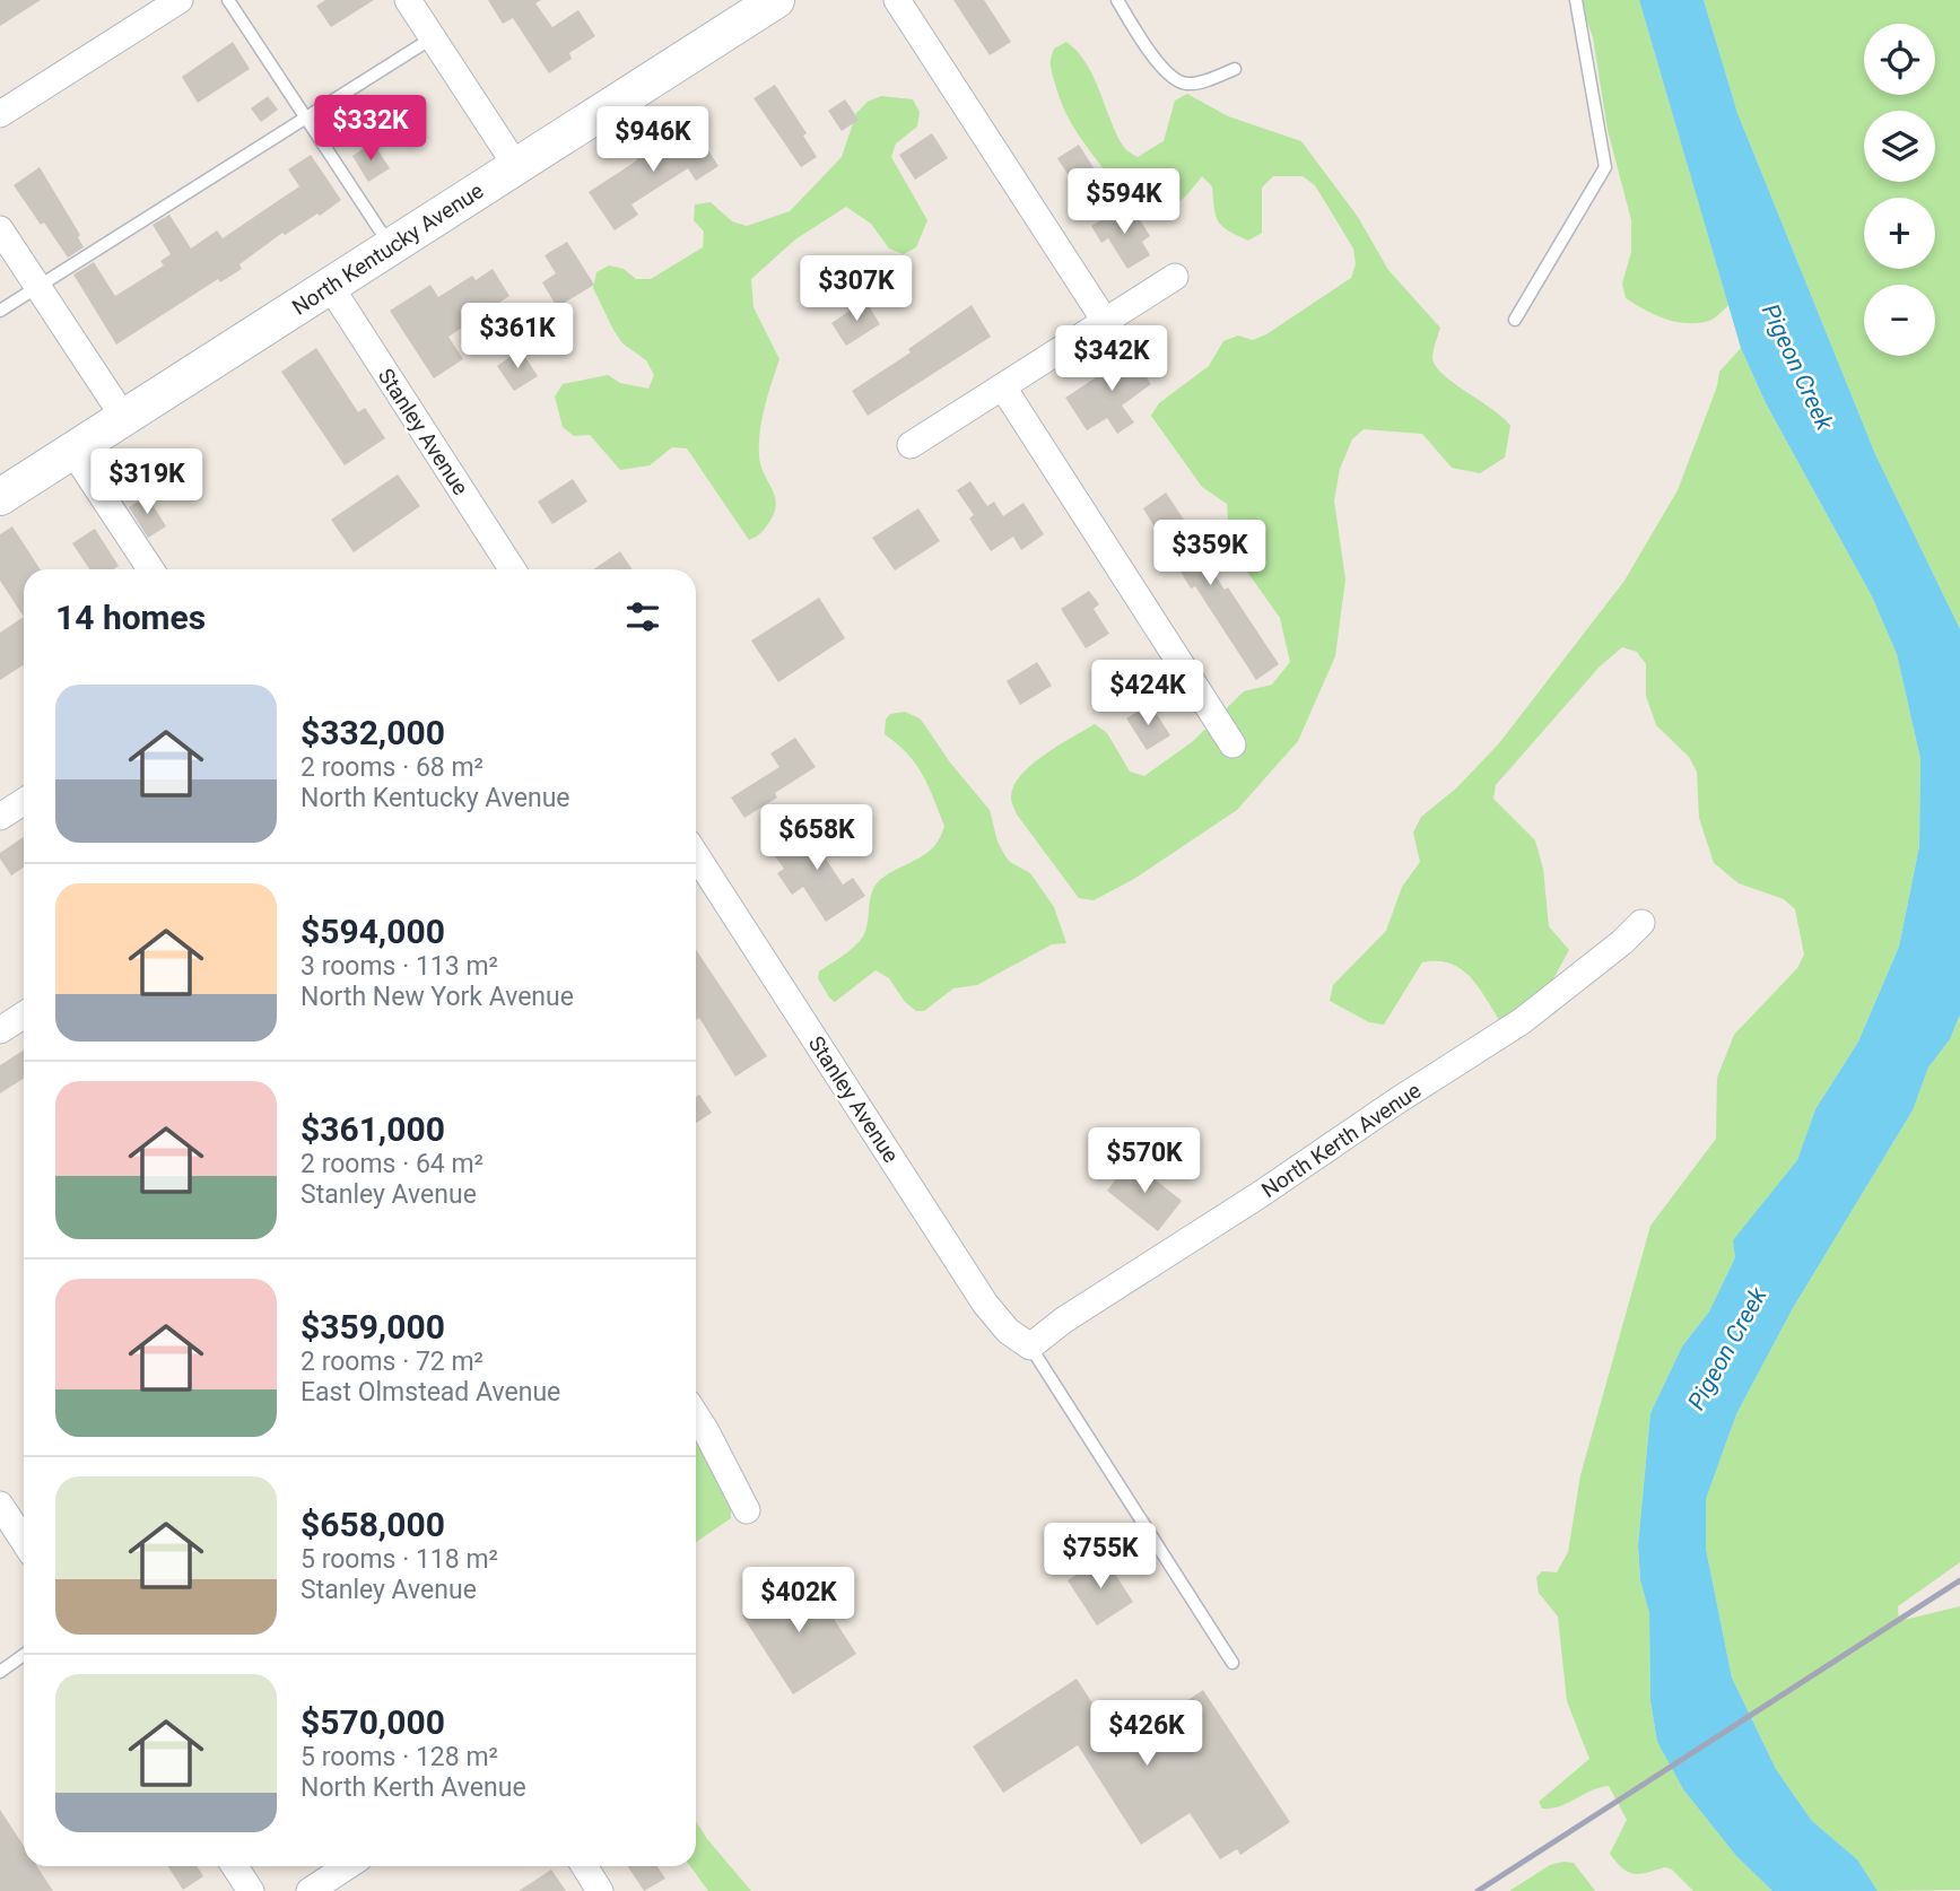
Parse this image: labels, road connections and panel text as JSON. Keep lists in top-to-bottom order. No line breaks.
{"streets":{"street":["North Kentucky Avenue","Stanley Avenue","North Kerth Avenue"]},"crossings":[["North Kentucky Avenue","Stanley Avenue"],["Stanley Avenue","North Kerth Avenue"]],"water":["Pigeon Creek"],"page":{"map_buttons":["+","−"],"price":["$332K","$946K","$594K","$307K","$361K","$342K","$319K","$359K","$424K","$658K","$570K","$755K","$402K","$426K"],"heading":"14 homes","list":[{"name":"$332,000","note":"2 rooms · 68 m² · North Kentucky Avenue"},{"name":"$594,000","note":"3 rooms · 113 m² · North New York Avenue"},{"name":"$361,000","note":"2 rooms · 64 m² · Stanley Avenue"},{"name":"$359,000","note":"2 rooms · 72 m² · East Olmstead Avenue"},{"name":"$658,000","note":"5 rooms · 118 m² · Stanley Avenue"},{"name":"$570,000","note":"5 rooms · 128 m² · North Kerth Avenue"}]}}
